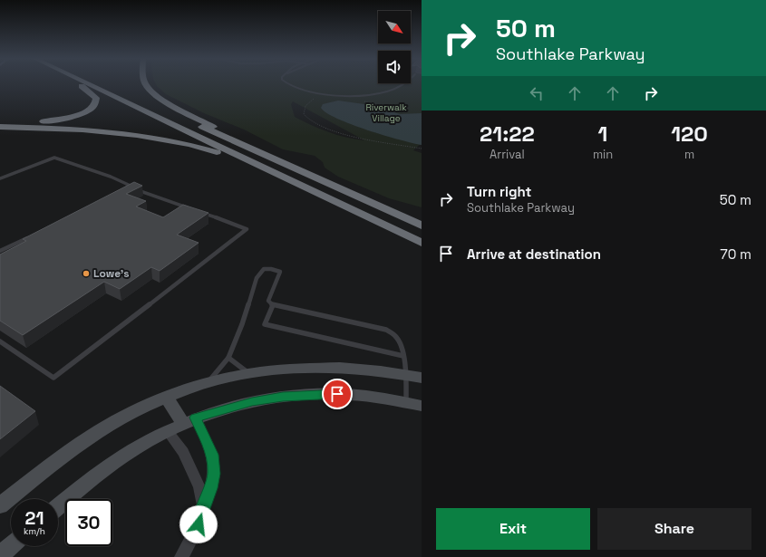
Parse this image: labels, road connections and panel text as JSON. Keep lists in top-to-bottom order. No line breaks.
{"parks":["Riverwalk Village"],"places":["Lowe's"],"north":"bottom right","page":{"turn":["50 m","Southlake Parkway"],"eta":["21:22","Arrival","1","min","120","m"],"list":[{"name":"Turn right","note":"Southlake Parkway","value":"50 m"},{"name":"Arrive at destination","value":"70 m"}],"speed":"21 km/h","limit":"30","buttons":["Exit","Share"]}}
